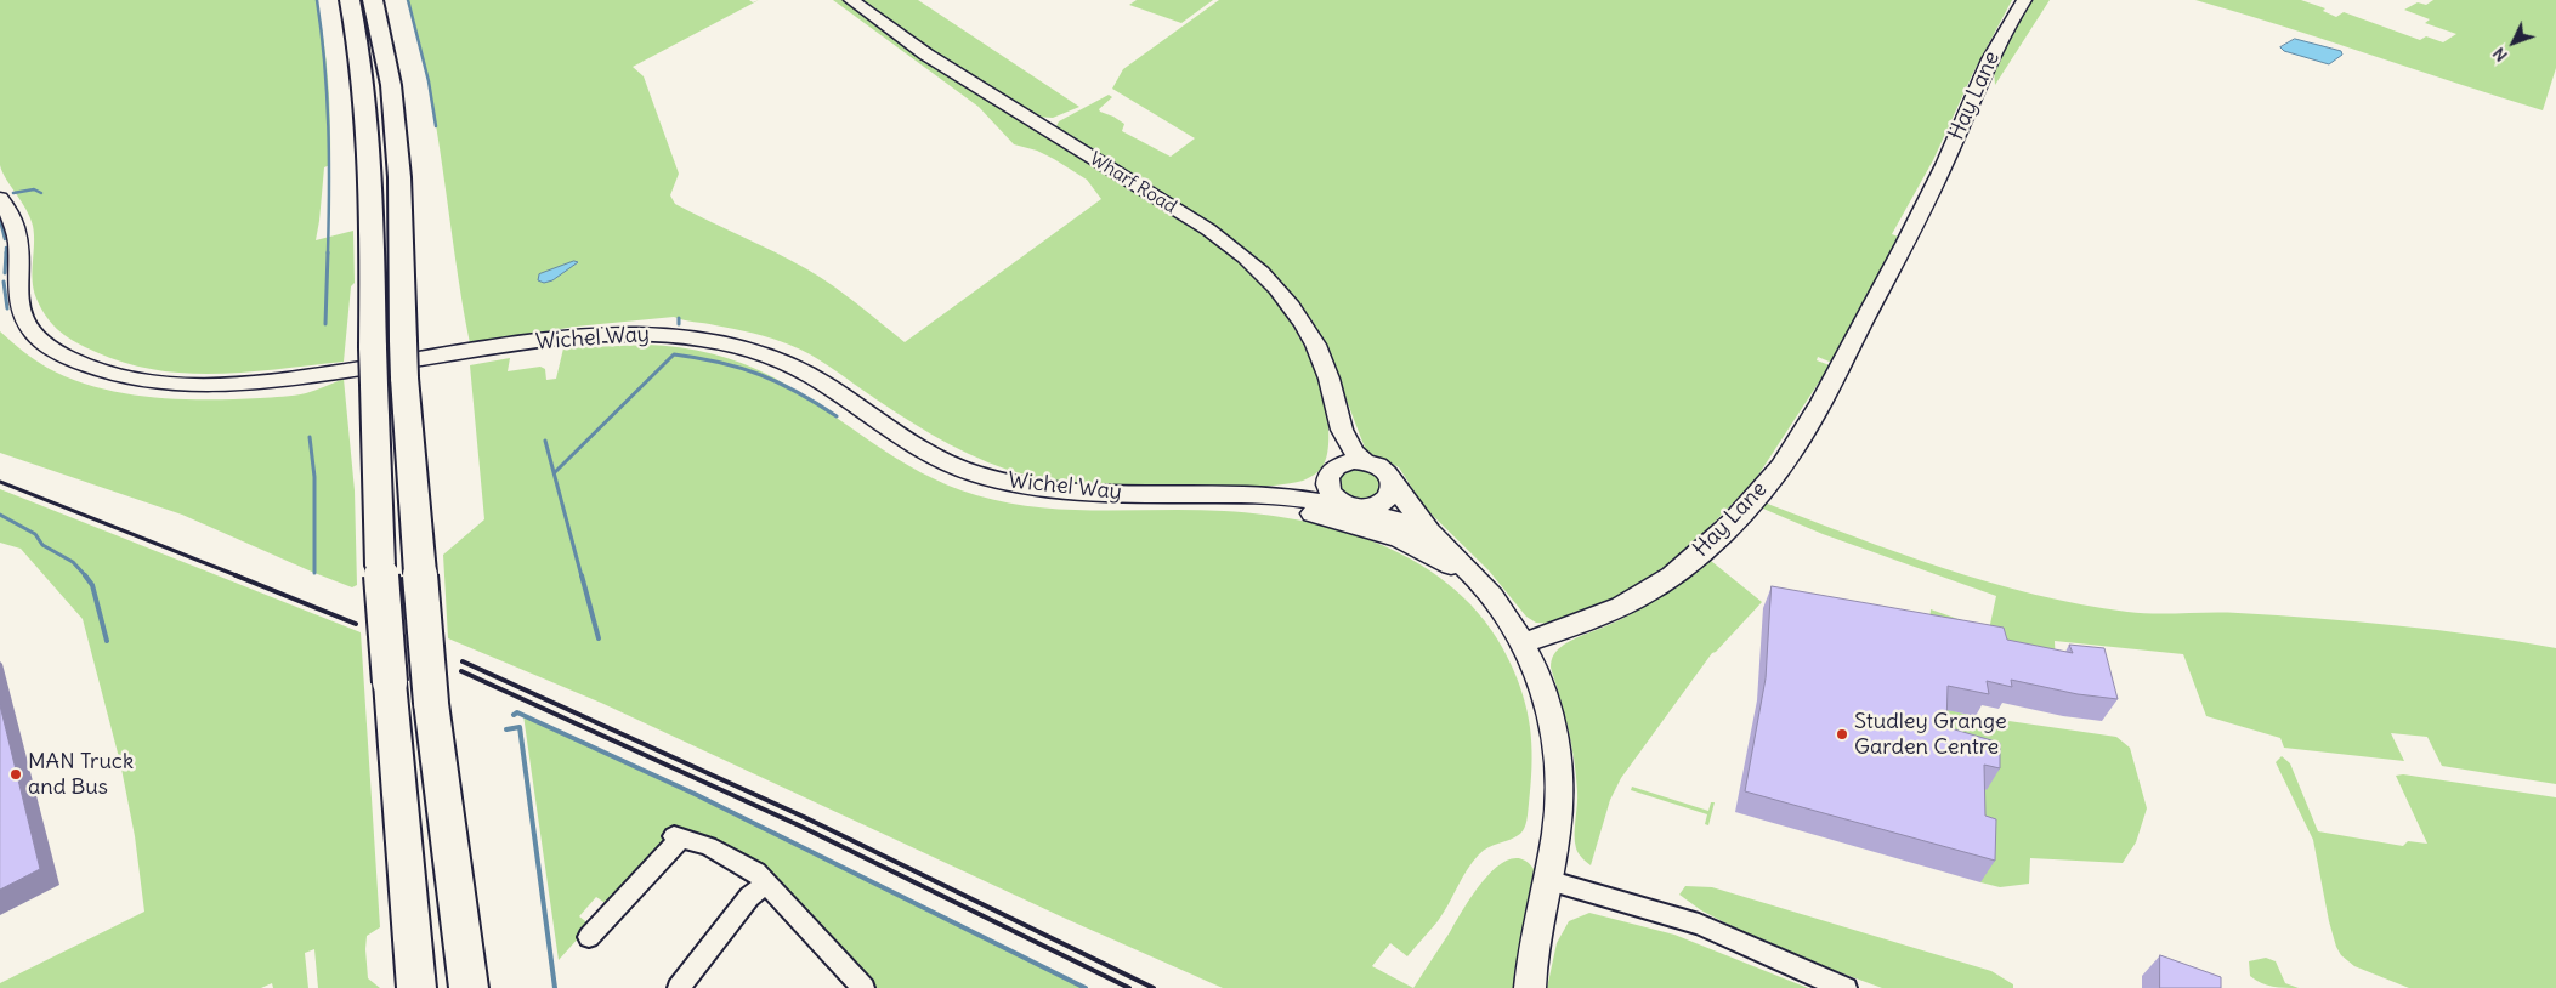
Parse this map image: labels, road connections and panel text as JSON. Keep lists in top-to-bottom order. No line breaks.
{"streets":{"street":["Hay Lane","Wharf Road","Wichel Way"]},"crossings":[["Hay Lane","Wharf Road"],["Wharf Road","Wichel Way"]],"places":["Studley Grange Garden Centre","MAN Truck and Bus"],"north":"bottom left"}
